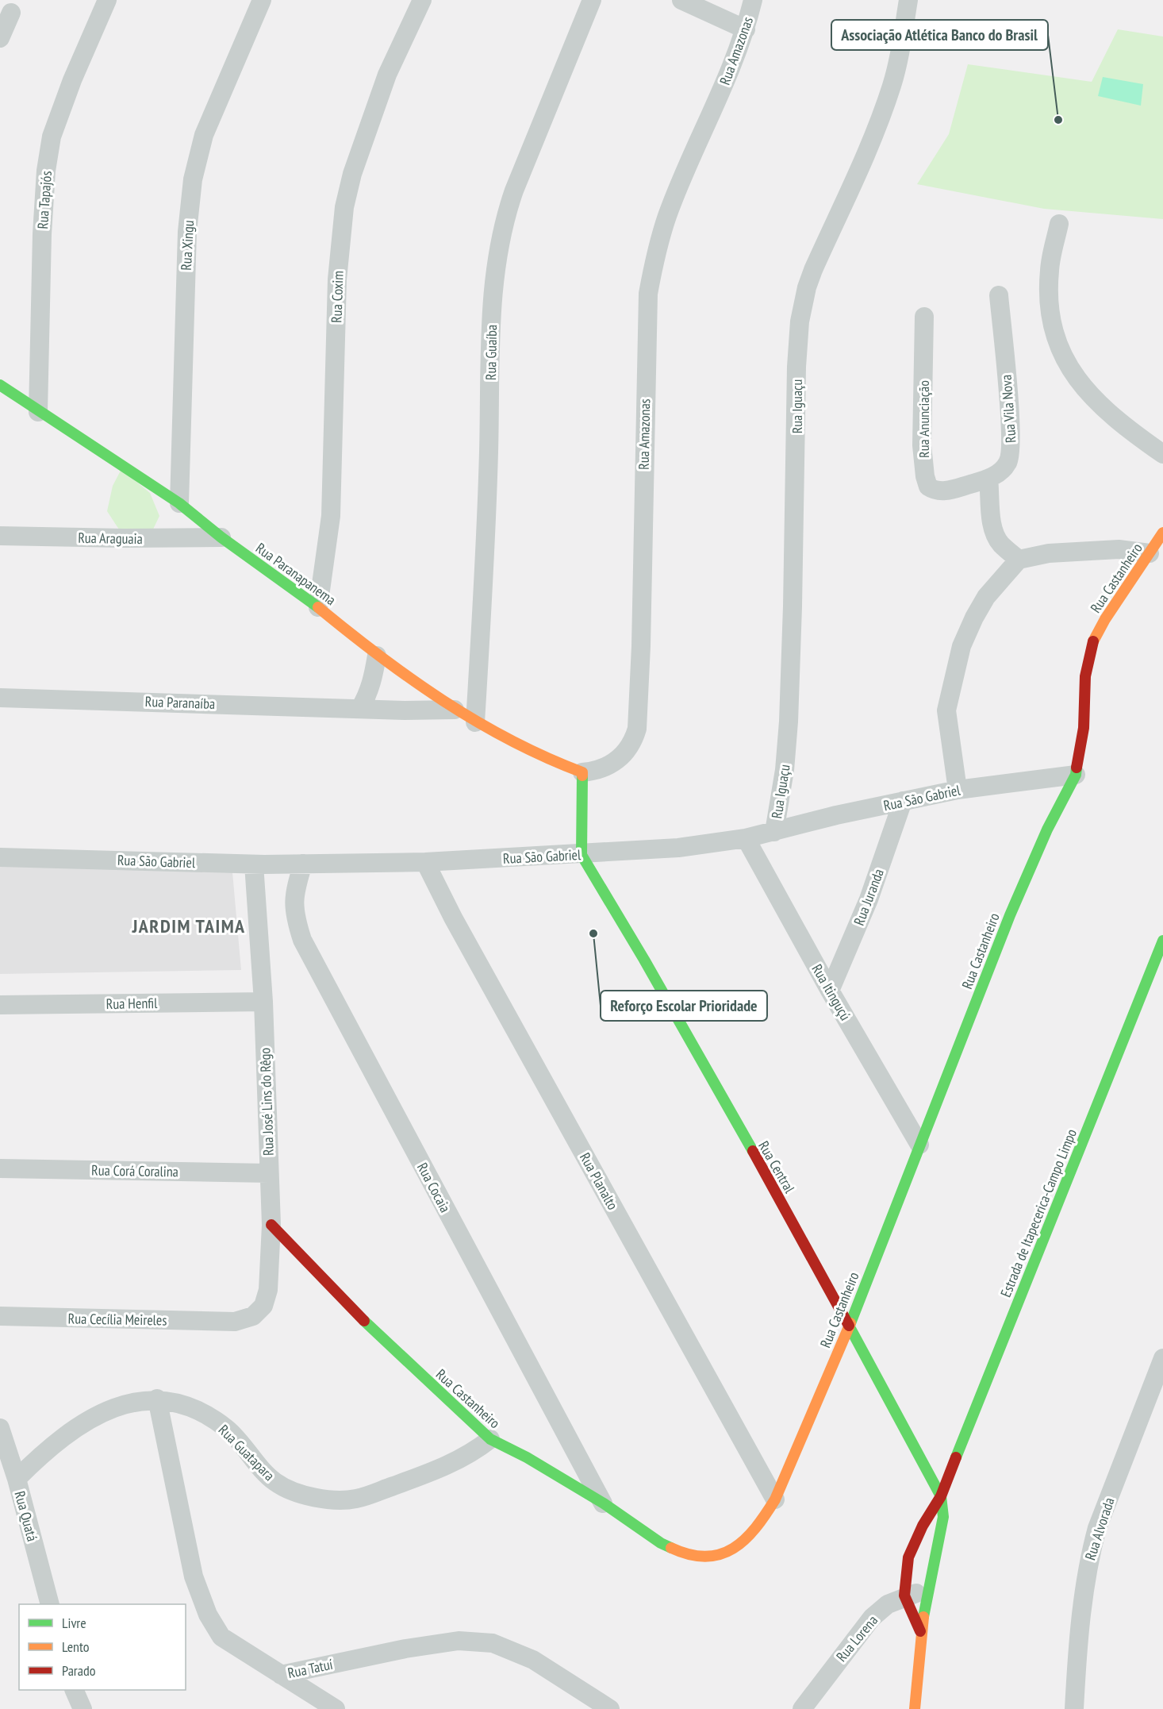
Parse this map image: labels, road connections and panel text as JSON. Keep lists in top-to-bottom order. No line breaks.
{"streets":{"street":["Rua Amazonas","Rua Tapajós","Rua Xingu","Rua Coxim","Rua Guaíba","Rua Iguaçu","Rua Vila Nova","Rua Anunciação","Rua Araguaia","Rua Paranapanema","Rua Castanheiro","Rua Paranaíba","Rua São Gabriel","Rua Juranda","Rua Itinguçú","Rua Henfil","Rua José Lins do Rêgo","Rua Central","Rua Corá Coralina","Rua Planalto","Rua Cocaia","Estrada de Itapecerica-Campo Limpo","Rua Cecília Meireles","Rua Guatapara","Rua Quatá","Rua Alvorada","Rua Lorena","Rua Tatuí"]},"crossings":[["Rua Amazonas","Rua Paranapanema"],["Rua Tapajós","Rua Paranapanema"],["Rua Xingu","Rua Paranapanema"],["Rua Coxim","Rua Paranapanema"],["Rua Guaíba","Rua Paranapanema"],["Rua Iguaçu","Rua São Gabriel"],["Rua Vila Nova","Rua Anunciação"],["Rua Araguaia","Rua Paranapanema"],["Rua Paranapanema","Rua Paranaíba"],["Rua Castanheiro","Rua São Gabriel"],["Rua Castanheiro","Rua Itinguçú"],["Rua Castanheiro","Rua José Lins do Rêgo"],["Rua Castanheiro","Rua Central"],["Rua Castanheiro","Rua Planalto"],["Rua Castanheiro","Rua Cocaia"],["Rua Castanheiro","Rua Guatapara"],["Rua São Gabriel","Rua Juranda"],["Rua São Gabriel","Rua Itinguçú"],["Rua São Gabriel","Rua José Lins do Rêgo"],["Rua São Gabriel","Rua Central"],["Rua São Gabriel","Rua Planalto"],["Rua São Gabriel","Rua Cocaia"],["Rua Juranda","Rua Itinguçú"],["Rua Henfil","Rua José Lins do Rêgo"],["Rua José Lins do Rêgo","Rua Corá Coralina"],["Rua José Lins do Rêgo","Rua Cecília Meireles"],["Rua Central","Estrada de Itapecerica-Campo Limpo"],["Estrada de Itapecerica-Campo Limpo","Rua Lorena"],["Rua Guatapara","Rua Quatá"],["Rua Guatapara","Rua Tatuí"]],"districts":["JARDIM TAIMA"],"places":["Associação Atlética Banco do Brasil","Reforço Escolar Prioridade"],"legend":["Livre","Lento","Parado"]}
